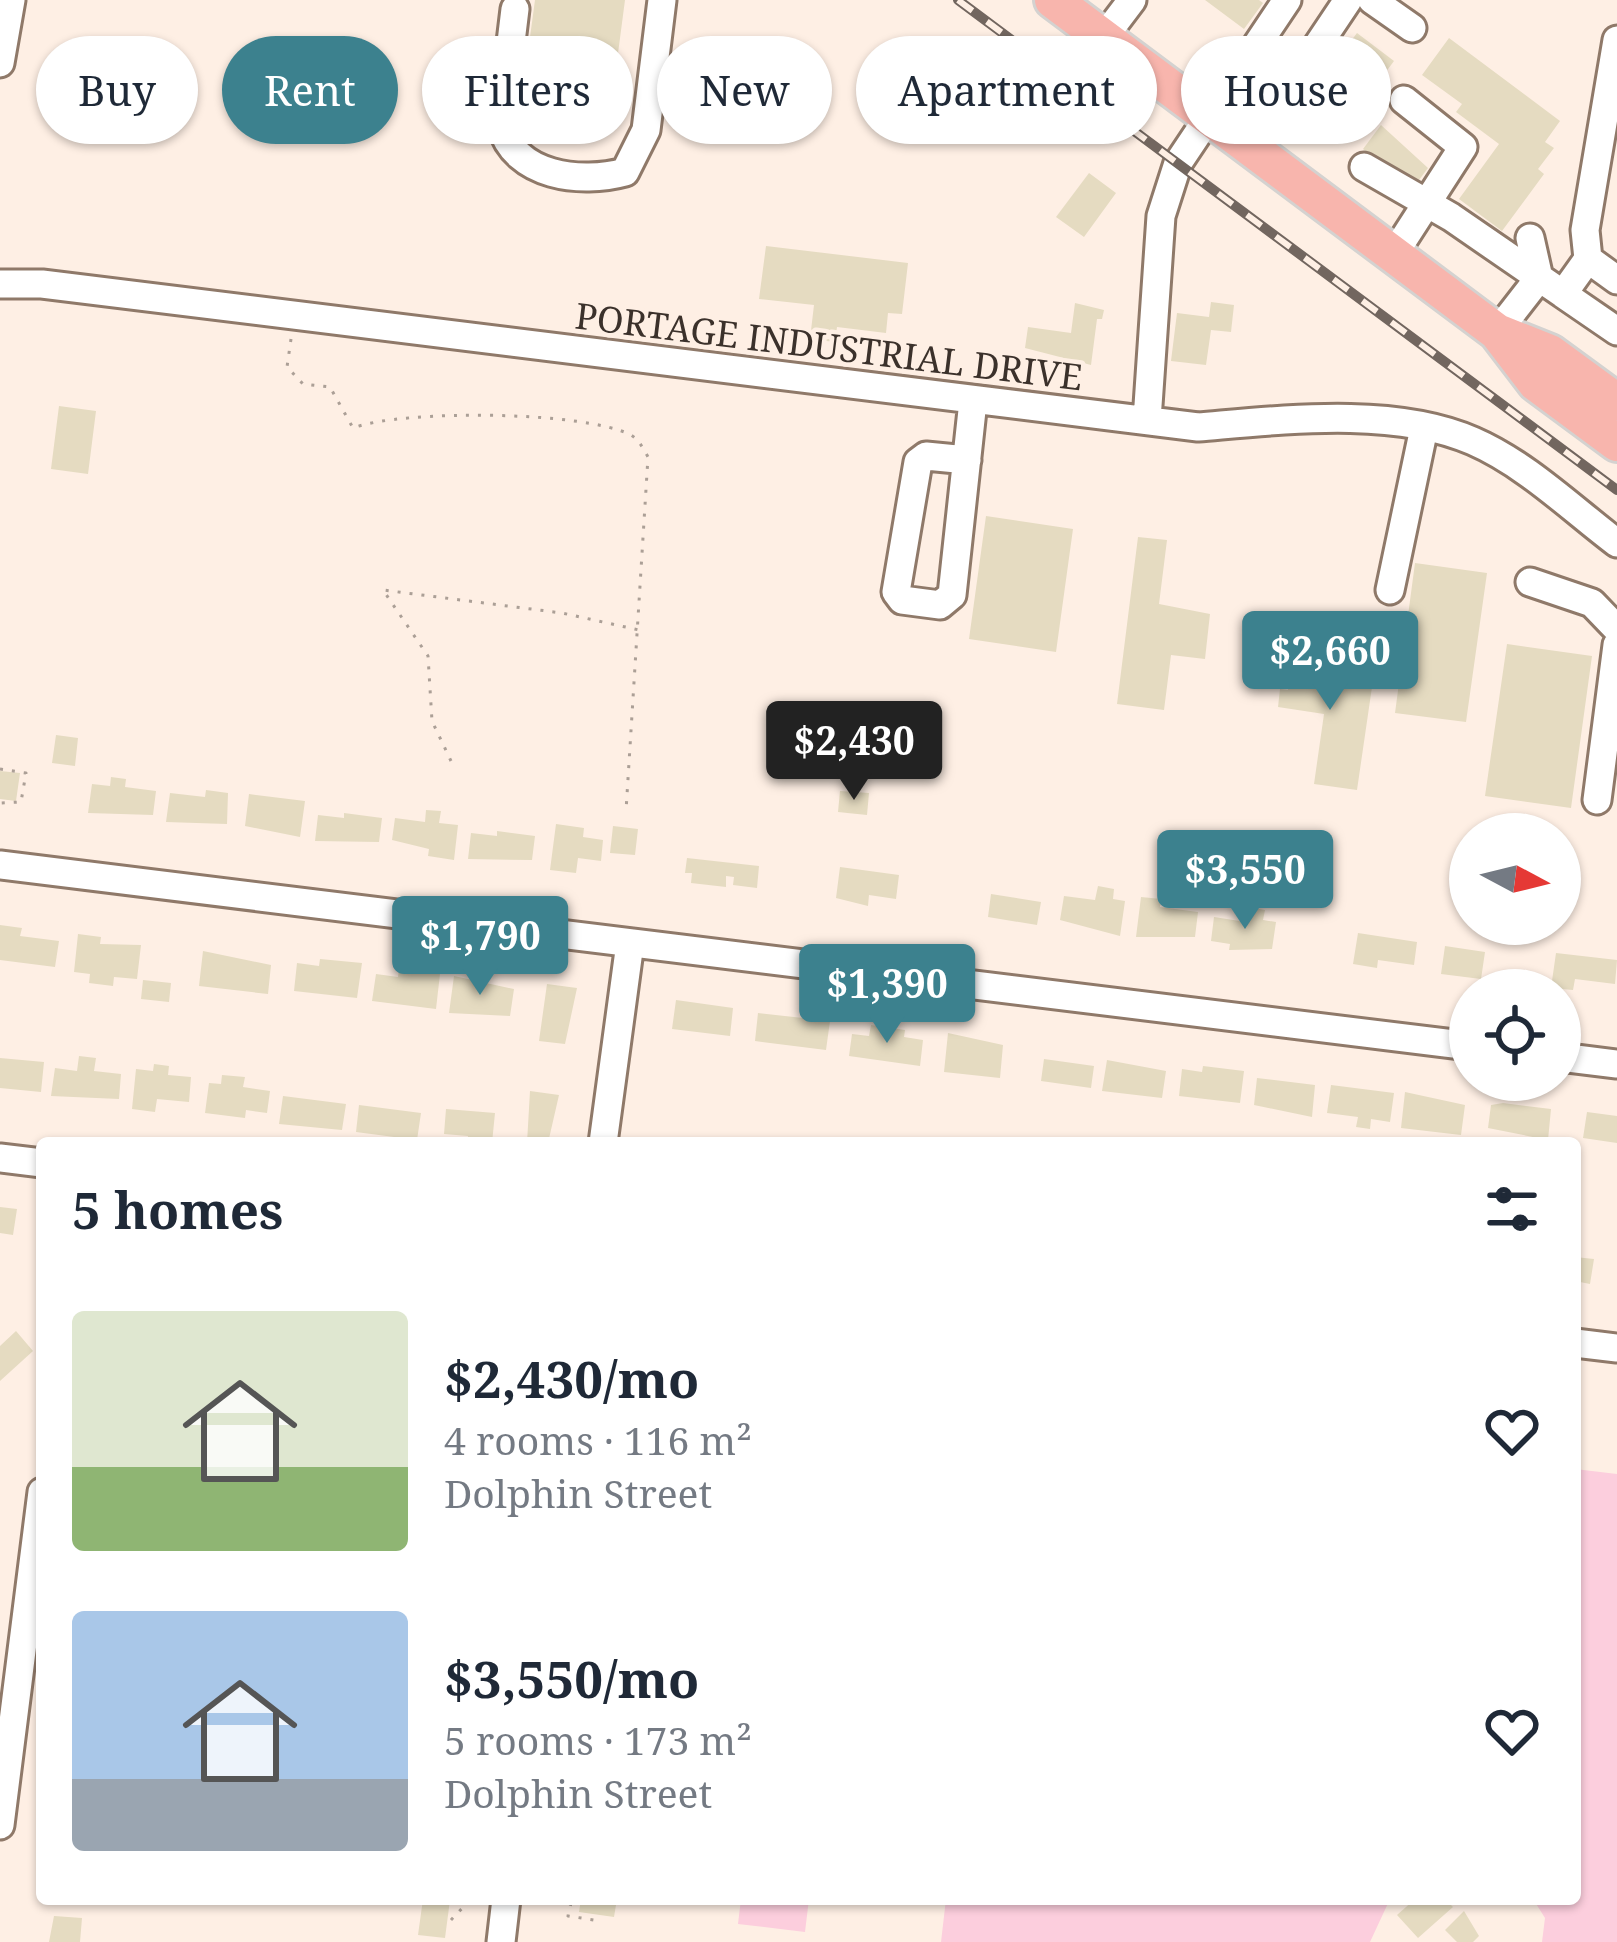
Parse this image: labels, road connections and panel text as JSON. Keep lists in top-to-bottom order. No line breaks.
{"streets":{"street":["PORTAGE INDUSTRIAL DRIVE"]},"north":"right","page":{"chip":["Buy","Rent","Filters","New","Apartment","House"],"price":["$2,660","$2,430","$3,550","$1,790","$1,390"],"heading":"5 homes","list":[{"name":"$2,430/mo","note":"4 rooms · 116 m² · Dolphin Street"},{"name":"$3,550/mo","note":"5 rooms · 173 m² · Dolphin Street"}]}}
